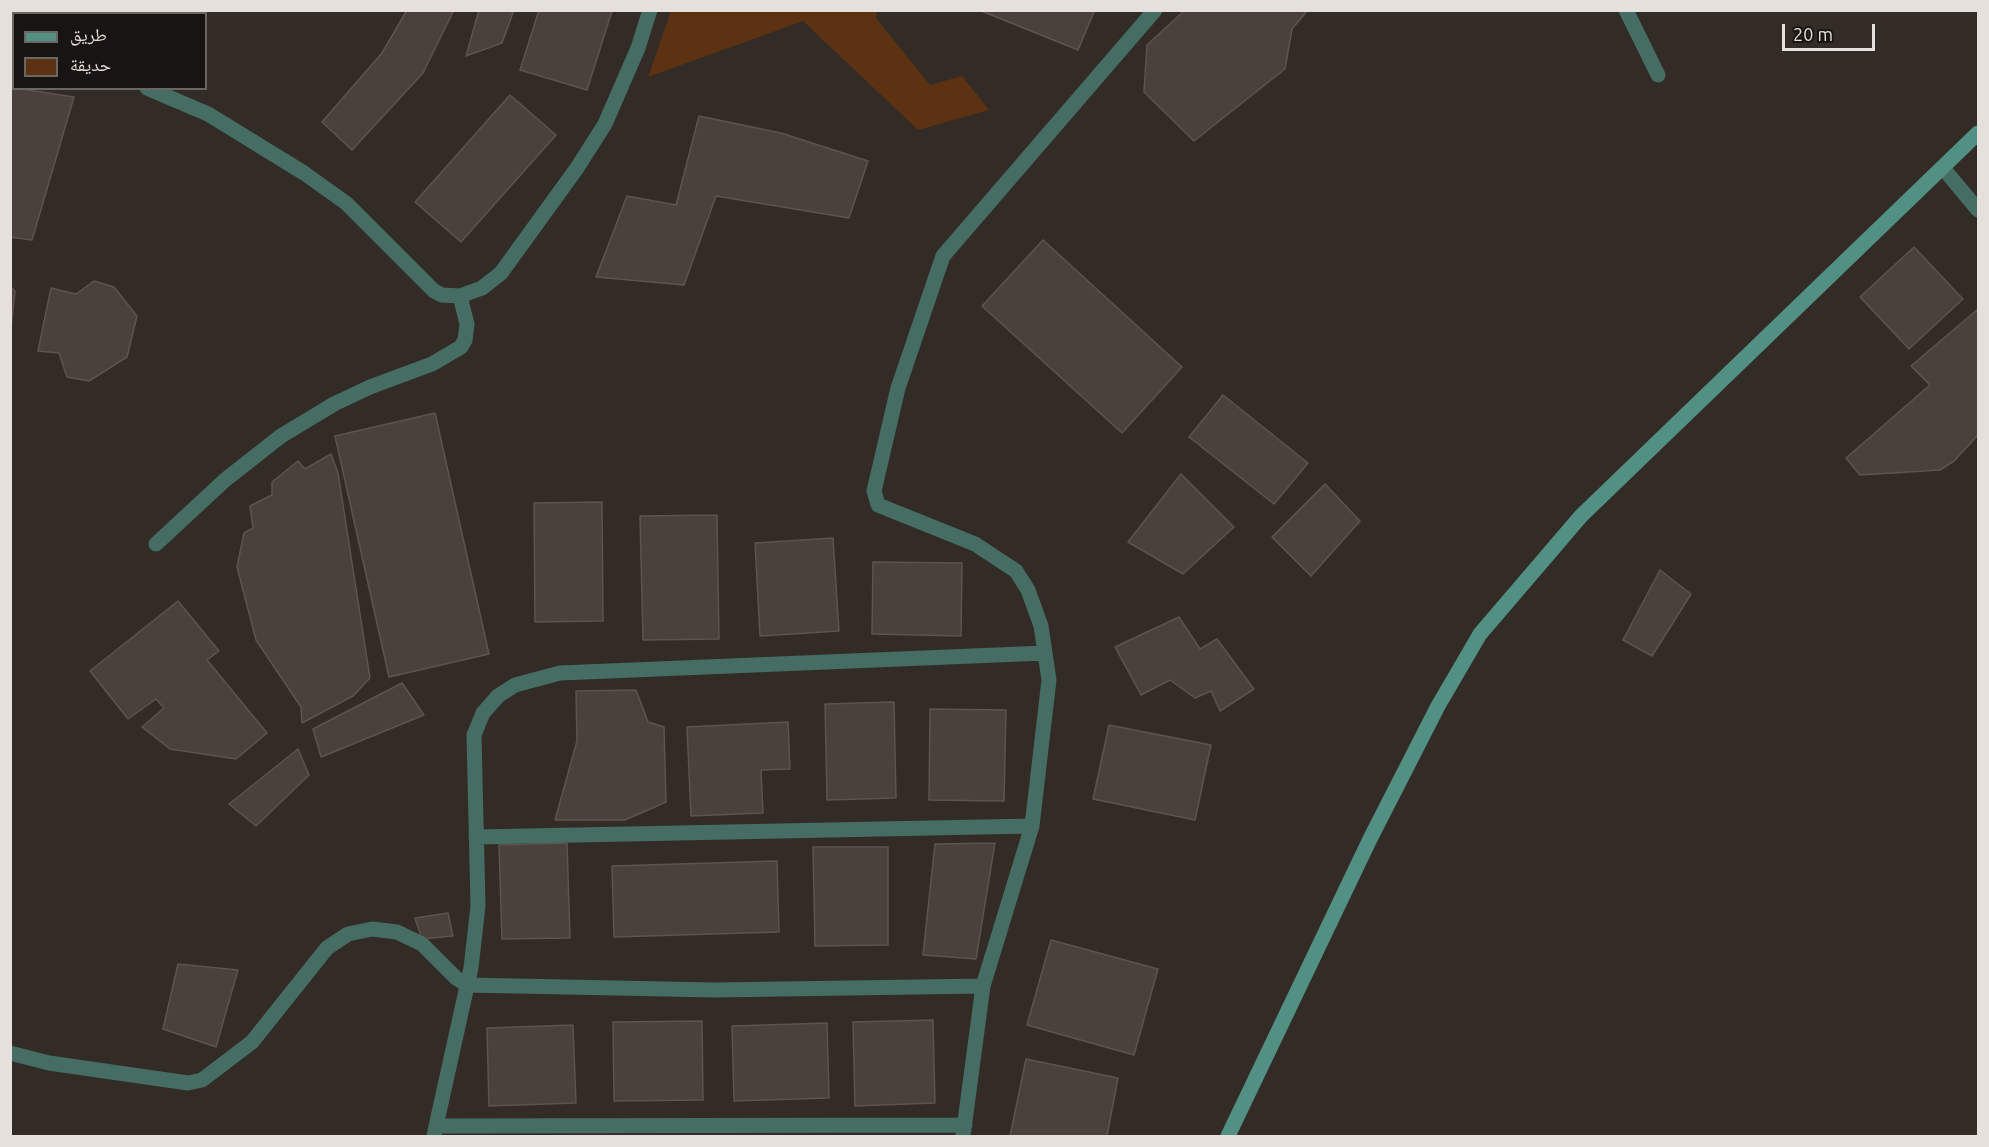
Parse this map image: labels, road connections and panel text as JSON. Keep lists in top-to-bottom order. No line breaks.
{"legend":["طريق","حديقة"],"scale_bar":"20 m"}
